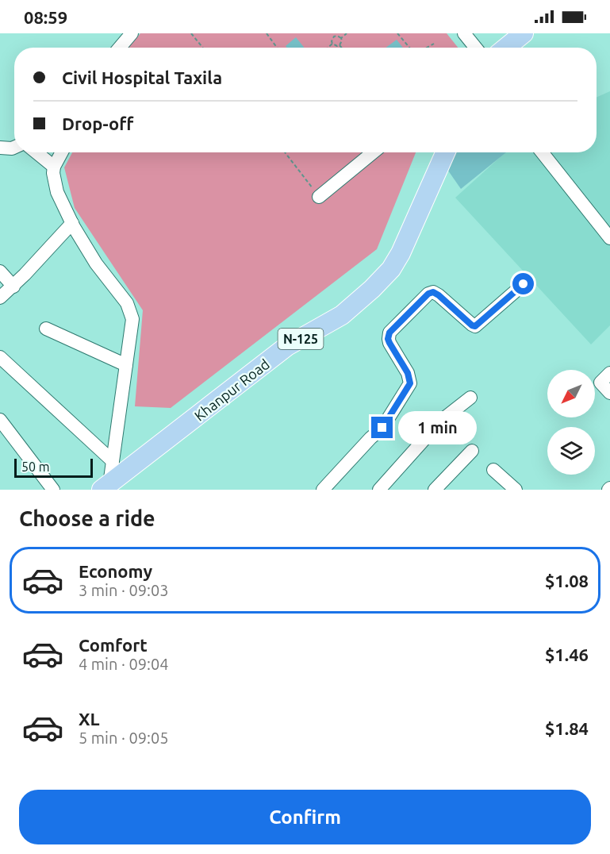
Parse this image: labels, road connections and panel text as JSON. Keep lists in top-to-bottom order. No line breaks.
{"streets":{"highway":["N-125","Khanpur Road"]},"scale_bar":"50 m","north":"bottom left","page":{"status":"08:59","banner":["Civil Hospital Taxila","Drop-off"],"bubble":"1 min","scale":"50 m","heading":"Choose a ride","list":[{"name":"Economy","note":"3 min · 09:03","value":"$1.08"},{"name":"Comfort","note":"4 min · 09:04","value":"$1.46"},{"name":"XL","note":"5 min · 09:05","value":"$1.84"}],"buttons":"Confirm"}}
